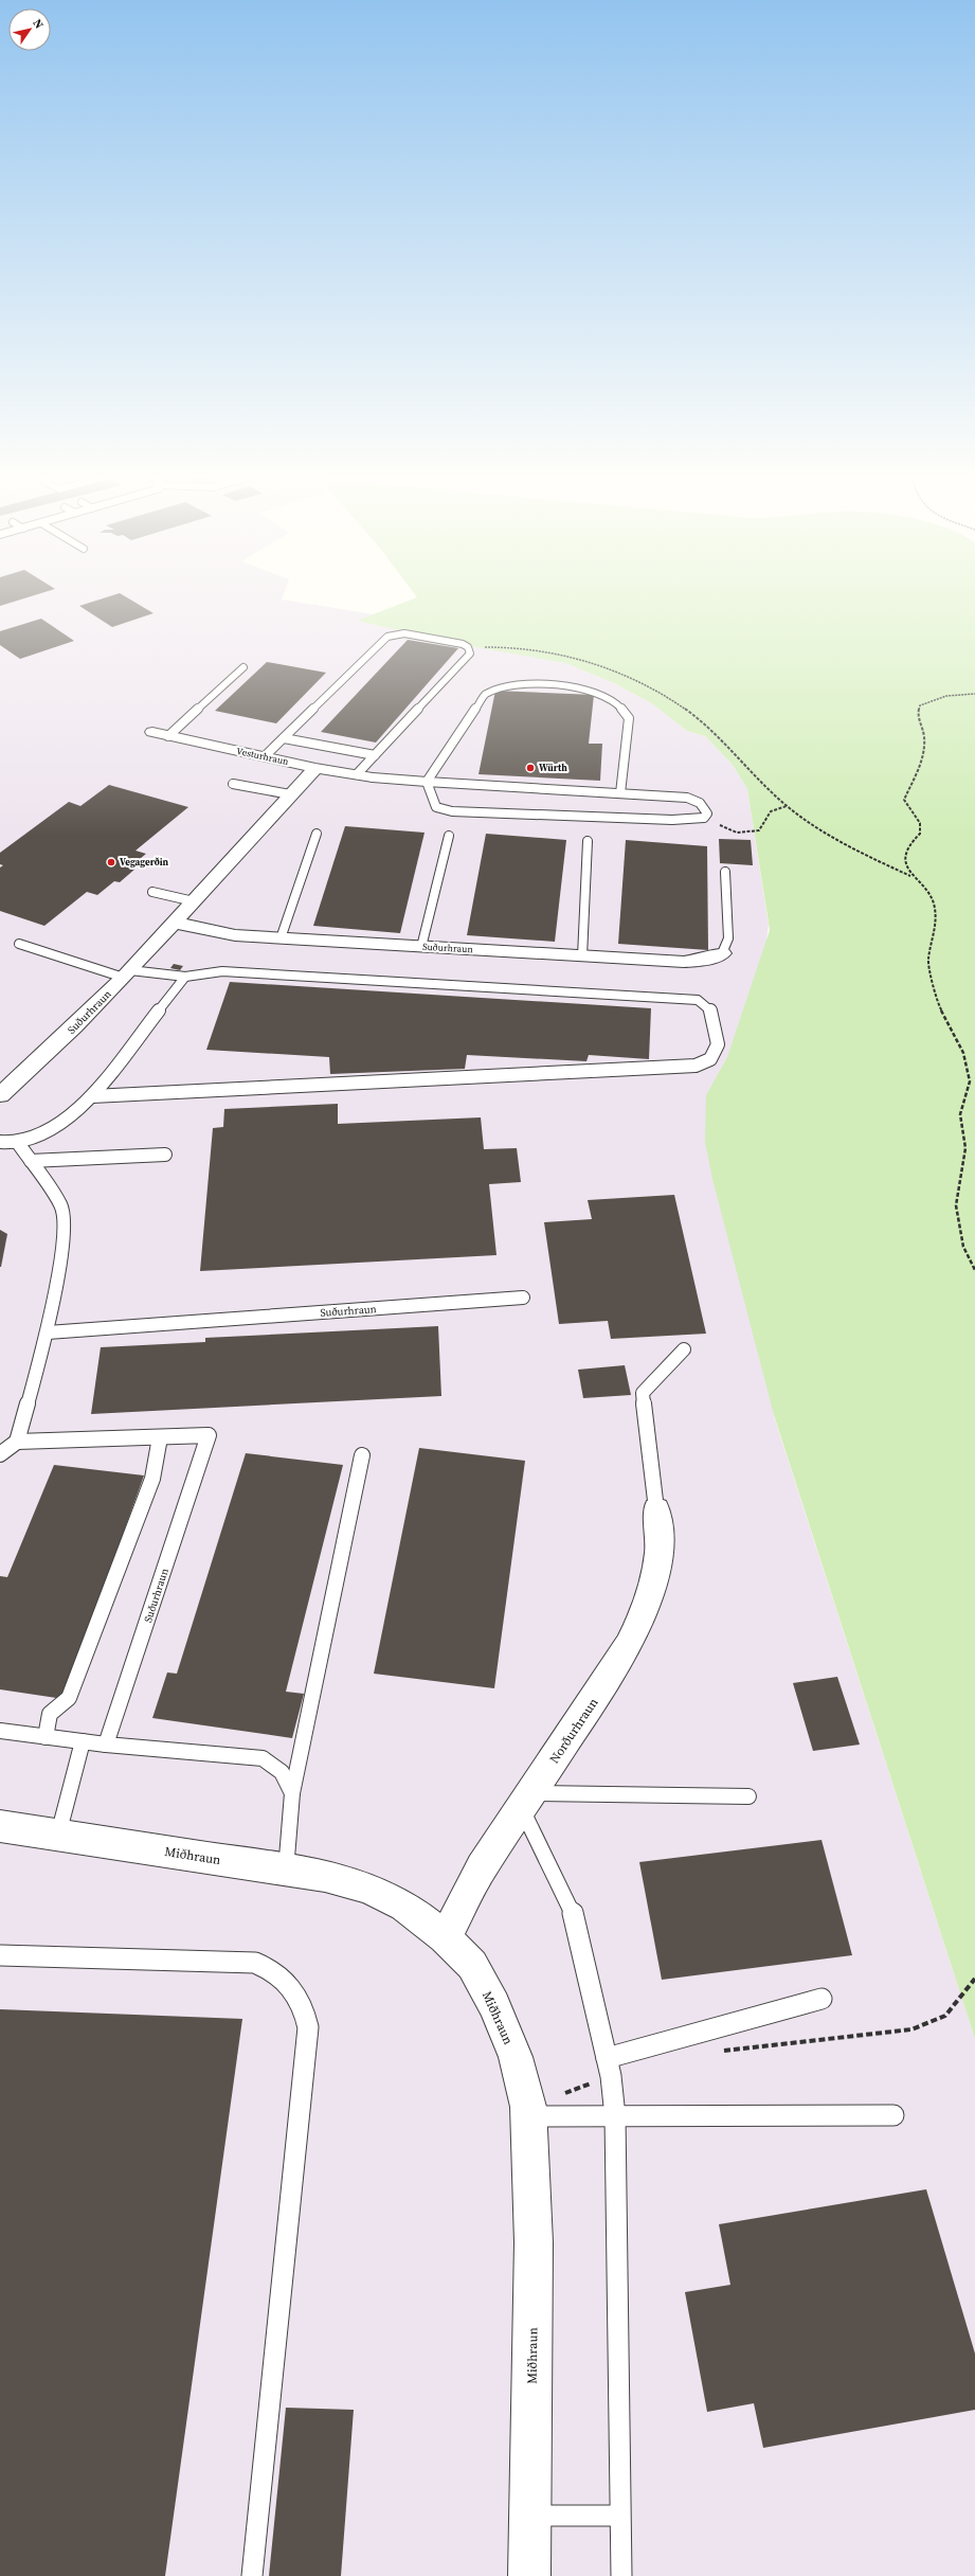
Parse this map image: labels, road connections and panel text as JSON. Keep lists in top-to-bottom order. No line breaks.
{"streets":{"street":["Vesturhraun","Suðurhraun","Norðurhraun","Miðhraun"]},"crossings":[["Vesturhraun","Suðurhraun"],["Norðurhraun","Miðhraun"]],"places":["Würth","Vegagerðin"],"north":"top right"}
